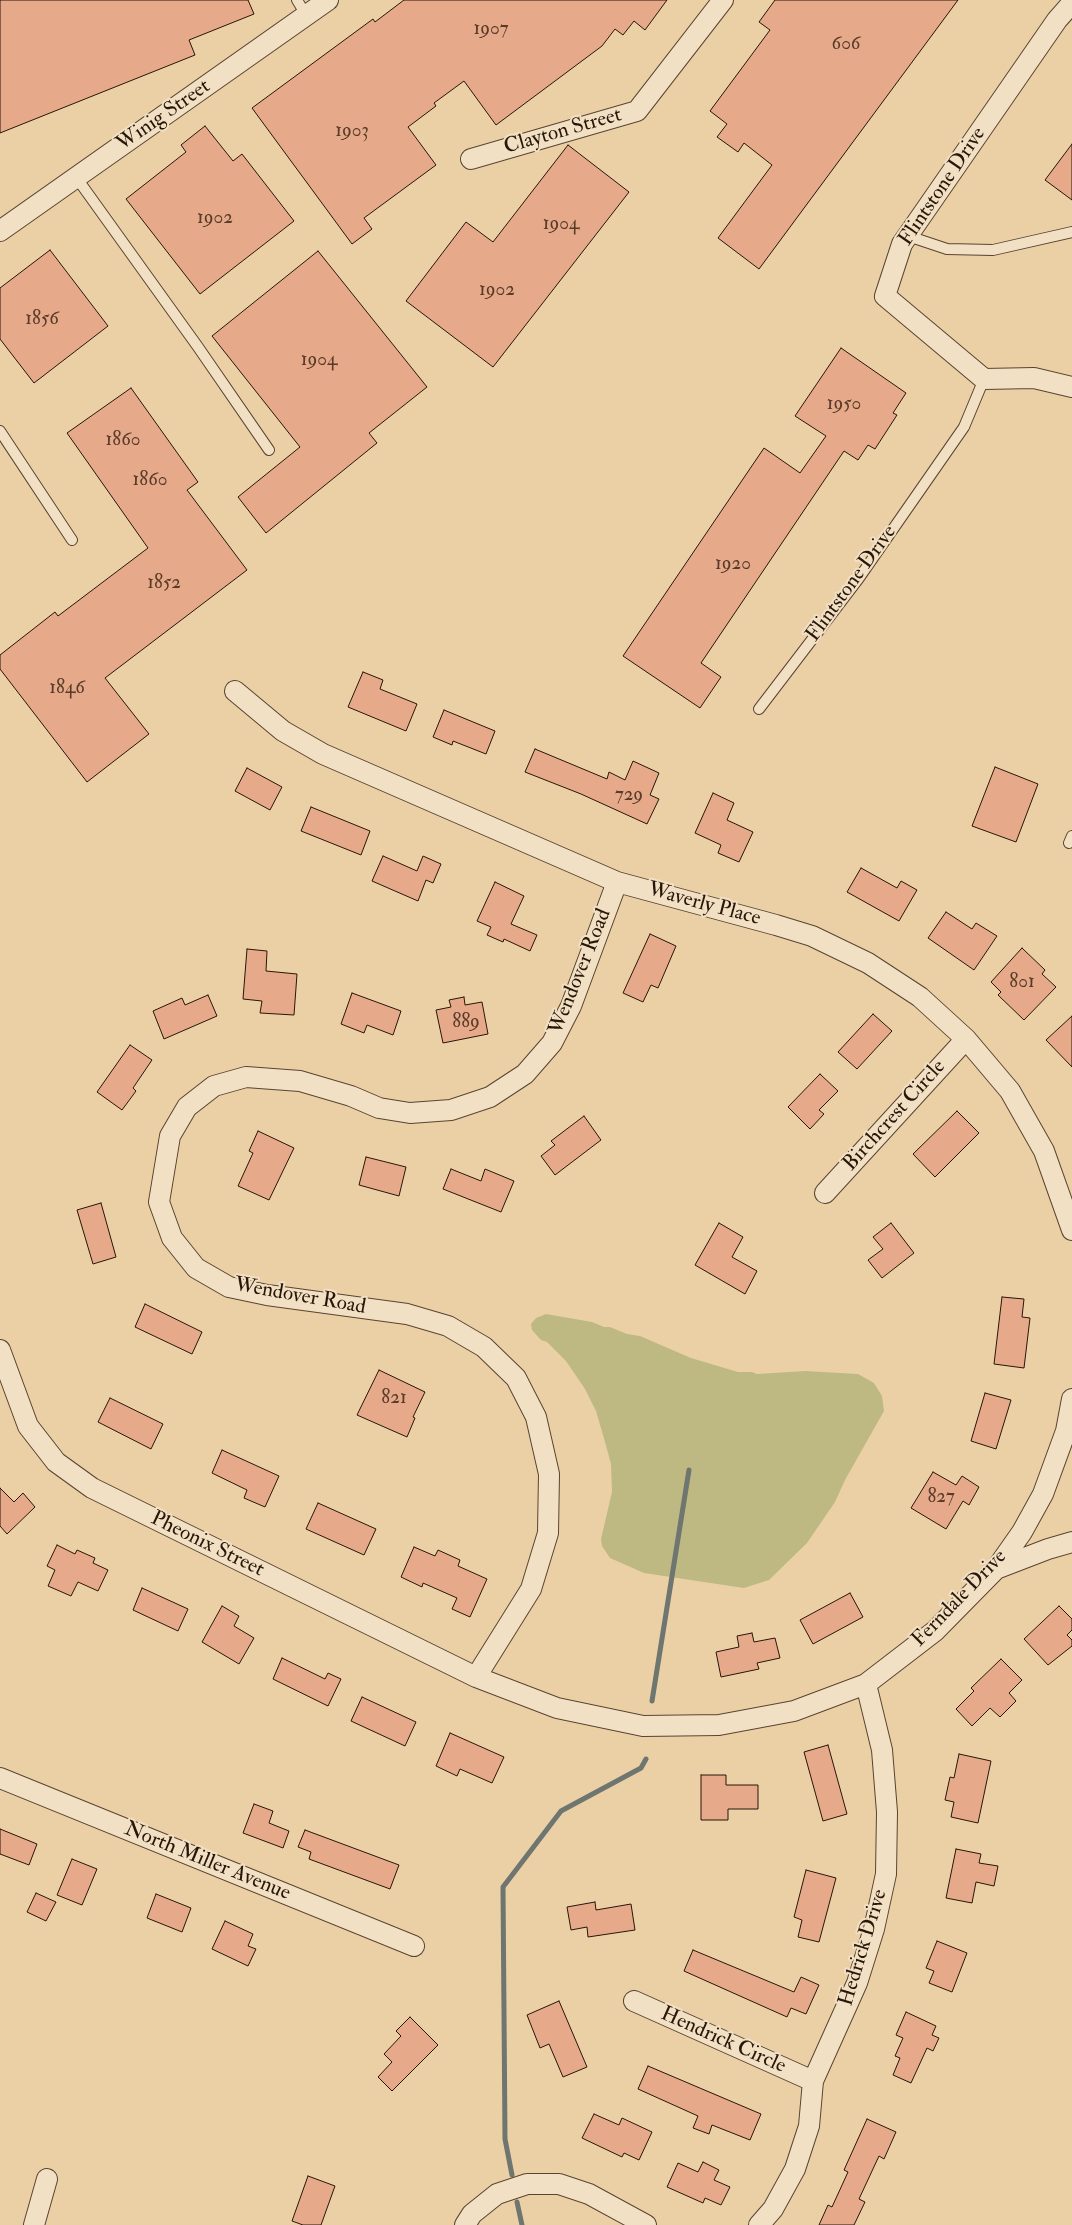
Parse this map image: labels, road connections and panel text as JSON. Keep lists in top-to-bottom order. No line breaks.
{"streets":{"street":["Winig Street","Clayton Street","Flintstone Drive","Waverly Place","Wendover Road","Birchcrest Circle","Pheonix Street","Ferndale Drive","North Miller Avenue","Hedrick Drive","Hendrick Circle"]},"crossings":[["Waverly Place","Wendover Road"],["Waverly Place","Birchcrest Circle"],["Wendover Road","Pheonix Street"],["Wendover Road","Ferndale Drive"],["Pheonix Street","Ferndale Drive"],["Ferndale Drive","Hedrick Drive"],["Hedrick Drive","Hendrick Circle"]],"house_numbers":["1907","606","1903","1902","1904","1902","1856","1904","1950","1860","1860","1920","1852","1846","729","801","889","821","827"]}
